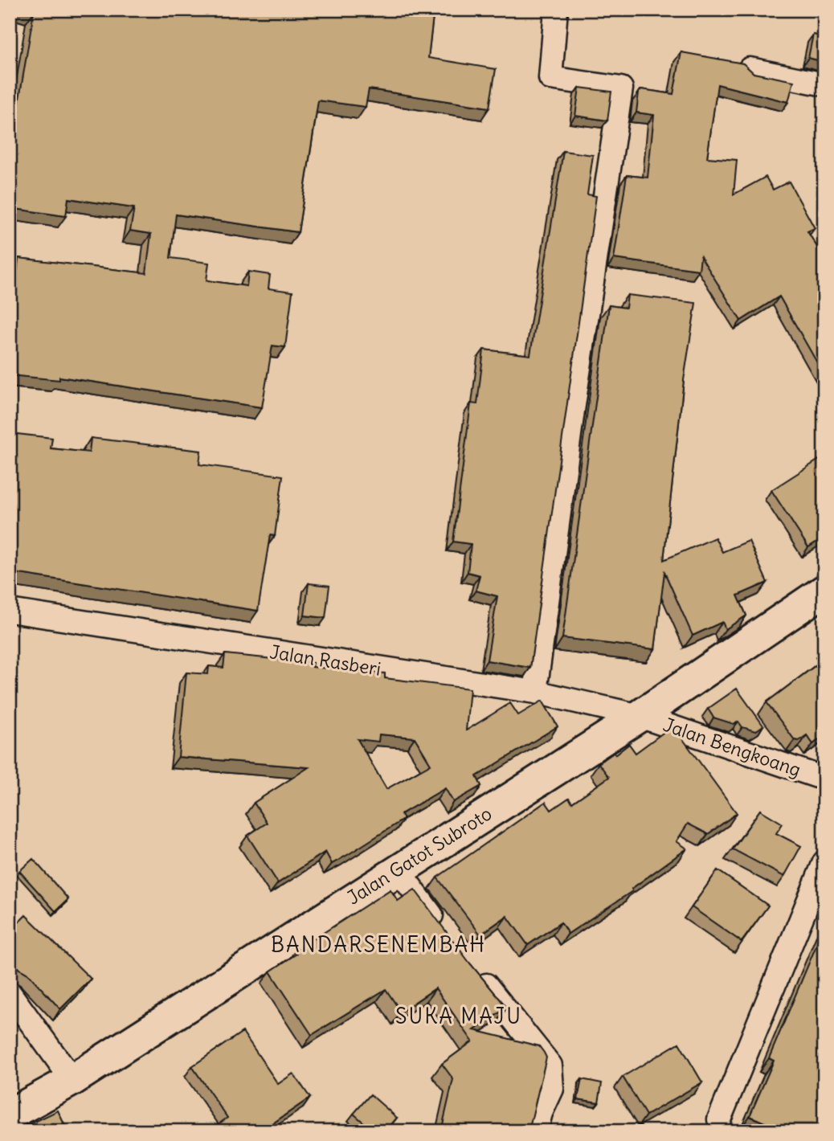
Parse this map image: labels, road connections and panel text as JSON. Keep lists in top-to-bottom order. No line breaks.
{"streets":{"main road":["Jalan Gatot Subroto"],"street":["Jalan Rasberi","Jalan Bengkoang"]},"crossings":[["Jalan Rasberi","Jalan Bengkoang"],["Jalan Rasberi","Jalan Gatot Subroto"],["Jalan Bengkoang","Jalan Gatot Subroto"]],"districts":["BANDARSENEMBAH","SUKA MAJU"]}
